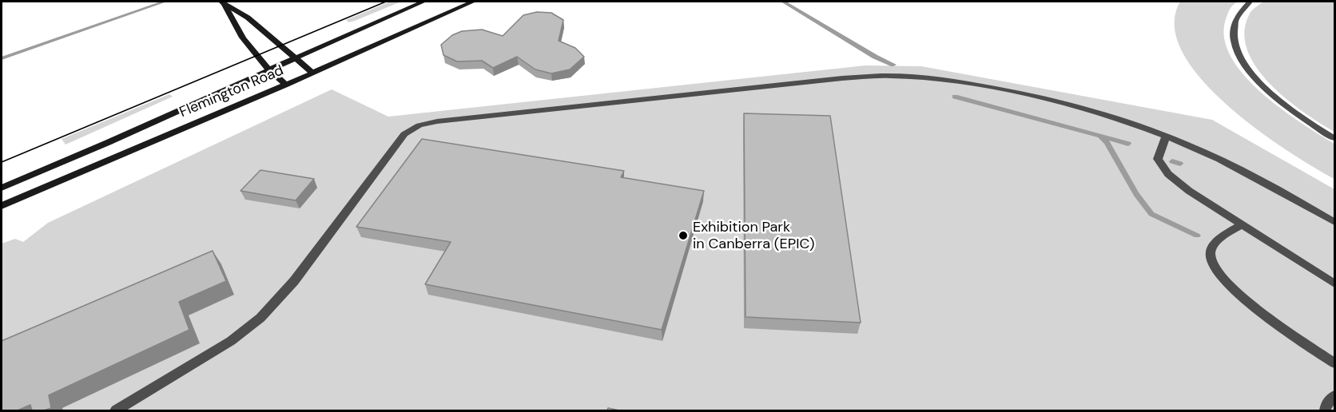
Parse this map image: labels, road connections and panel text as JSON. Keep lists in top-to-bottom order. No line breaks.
{"streets":{"main road":["Flemington Road"]},"places":["Exhibition Park in Canberra (EPIC)"]}
